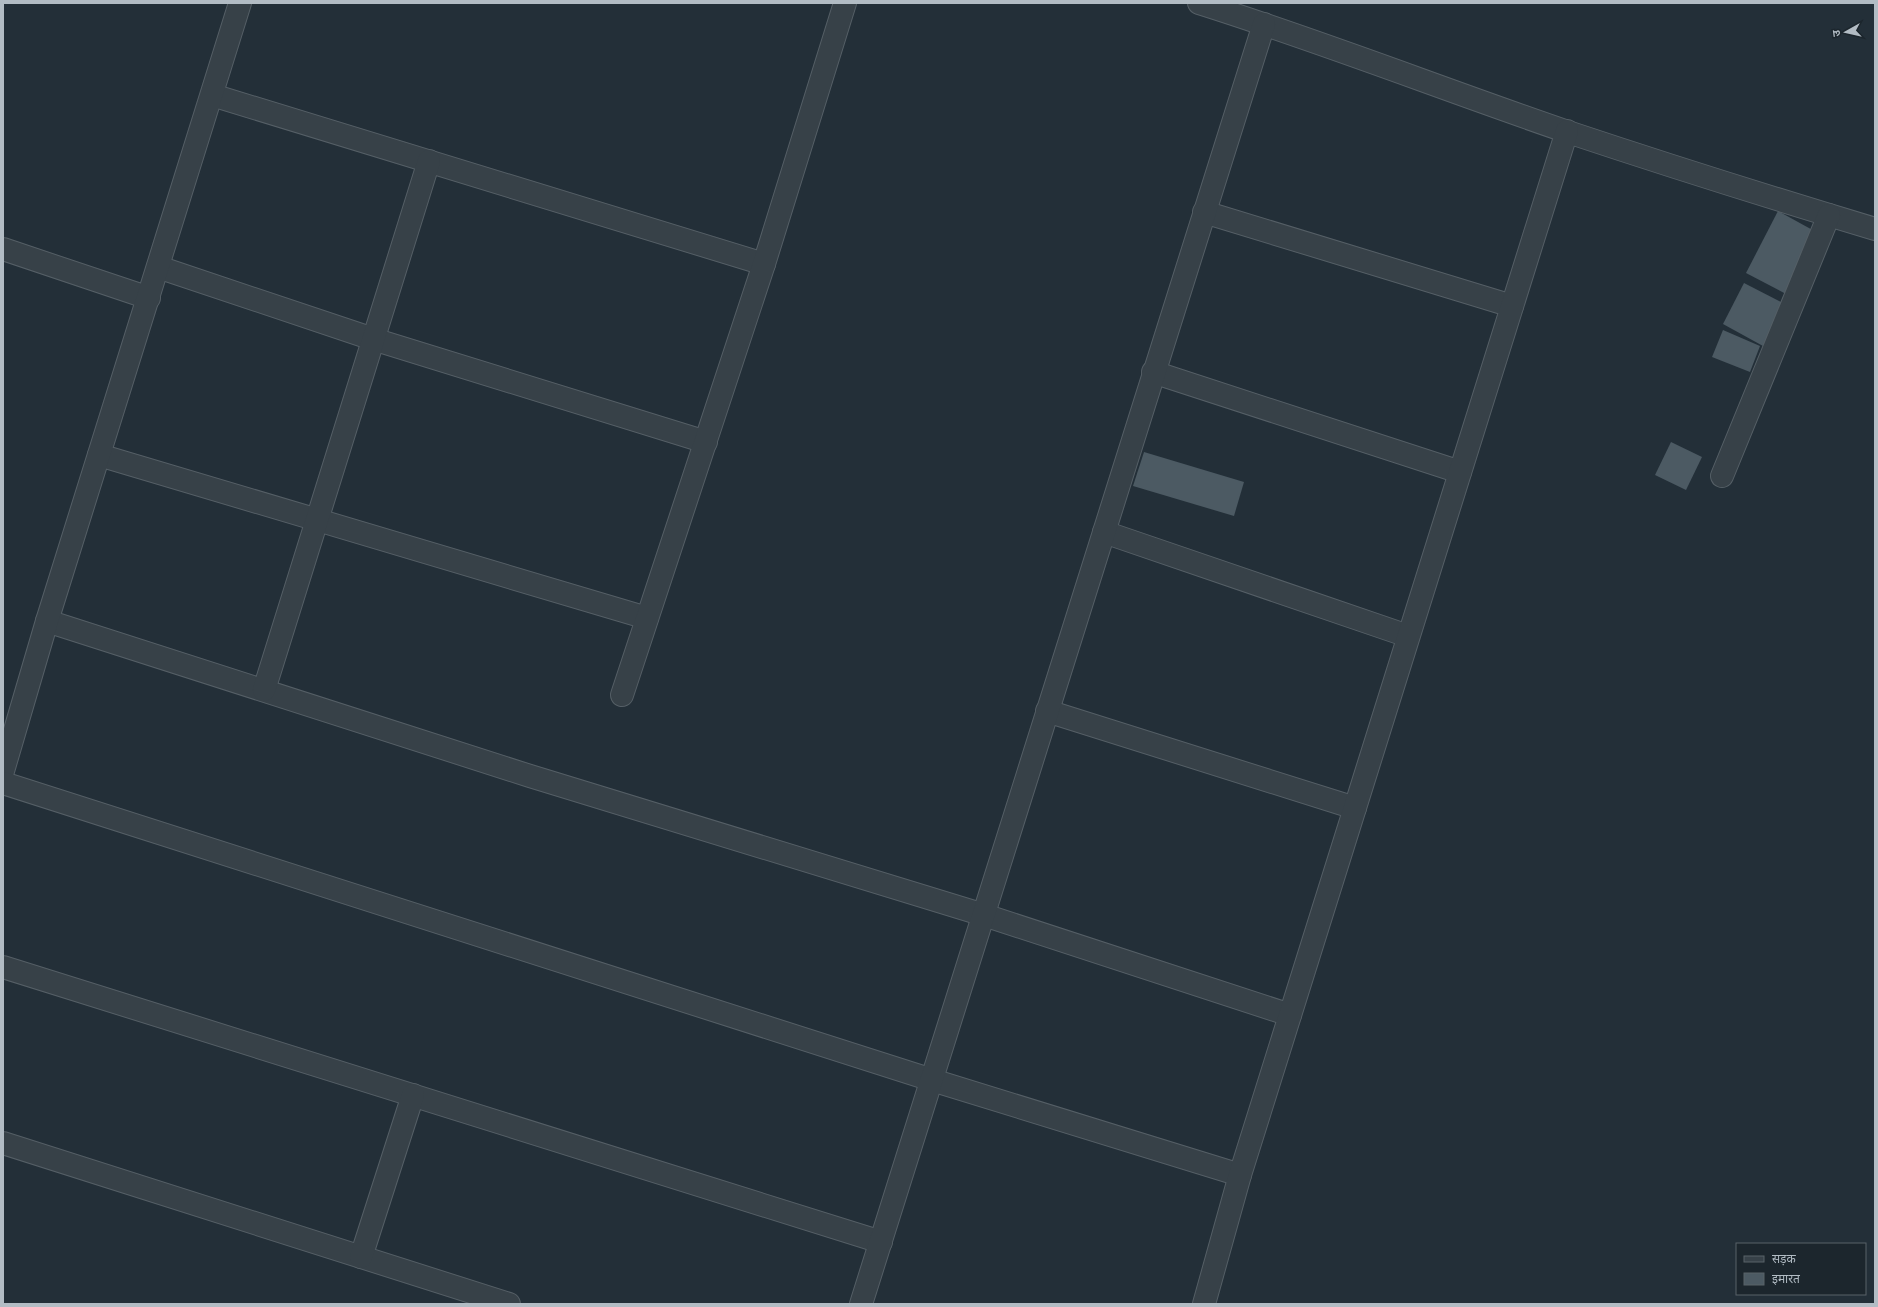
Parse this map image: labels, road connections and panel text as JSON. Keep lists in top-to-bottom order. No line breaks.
{"legend":["सड़क","इमारत"],"north":"left"}
